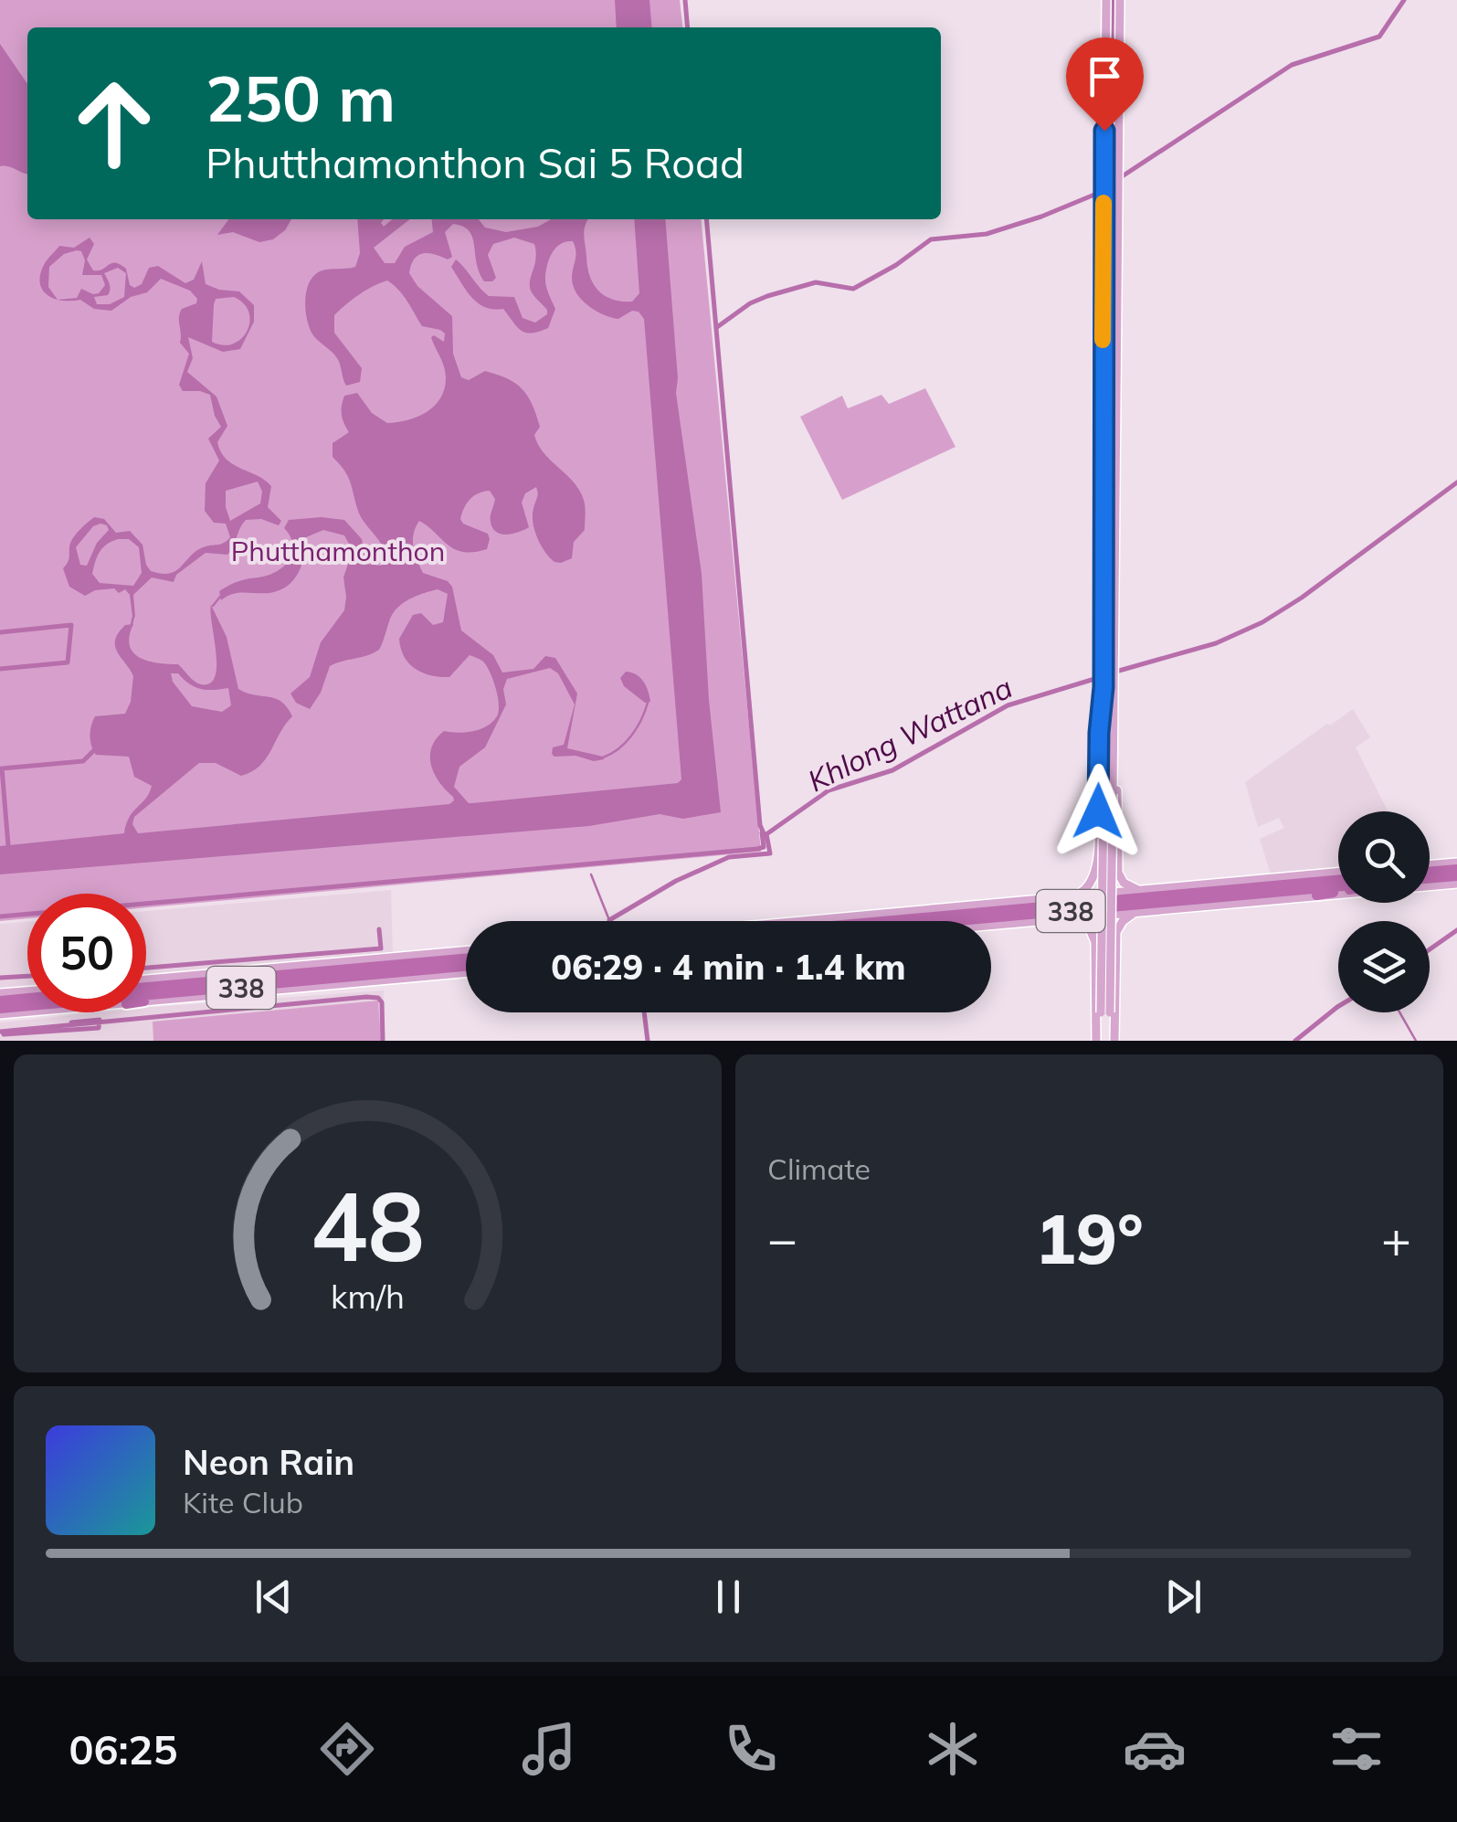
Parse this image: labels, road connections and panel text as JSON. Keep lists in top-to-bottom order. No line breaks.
{"streets":{"highway":["338"]},"water":["Khlong Wattana"],"parks":["Phutthamonthon"],"page":{"turn":["250 m","Phutthamonthon Sai 5 Road"],"limit":"50","trip":"06:29 · 4 min · 1.4 km","tile":"Climate","heat":["−","19°","+"],"song":["Neon Rain","Kite Club"],"tabs":"06:25","gauge":["48","km/h"]}}
